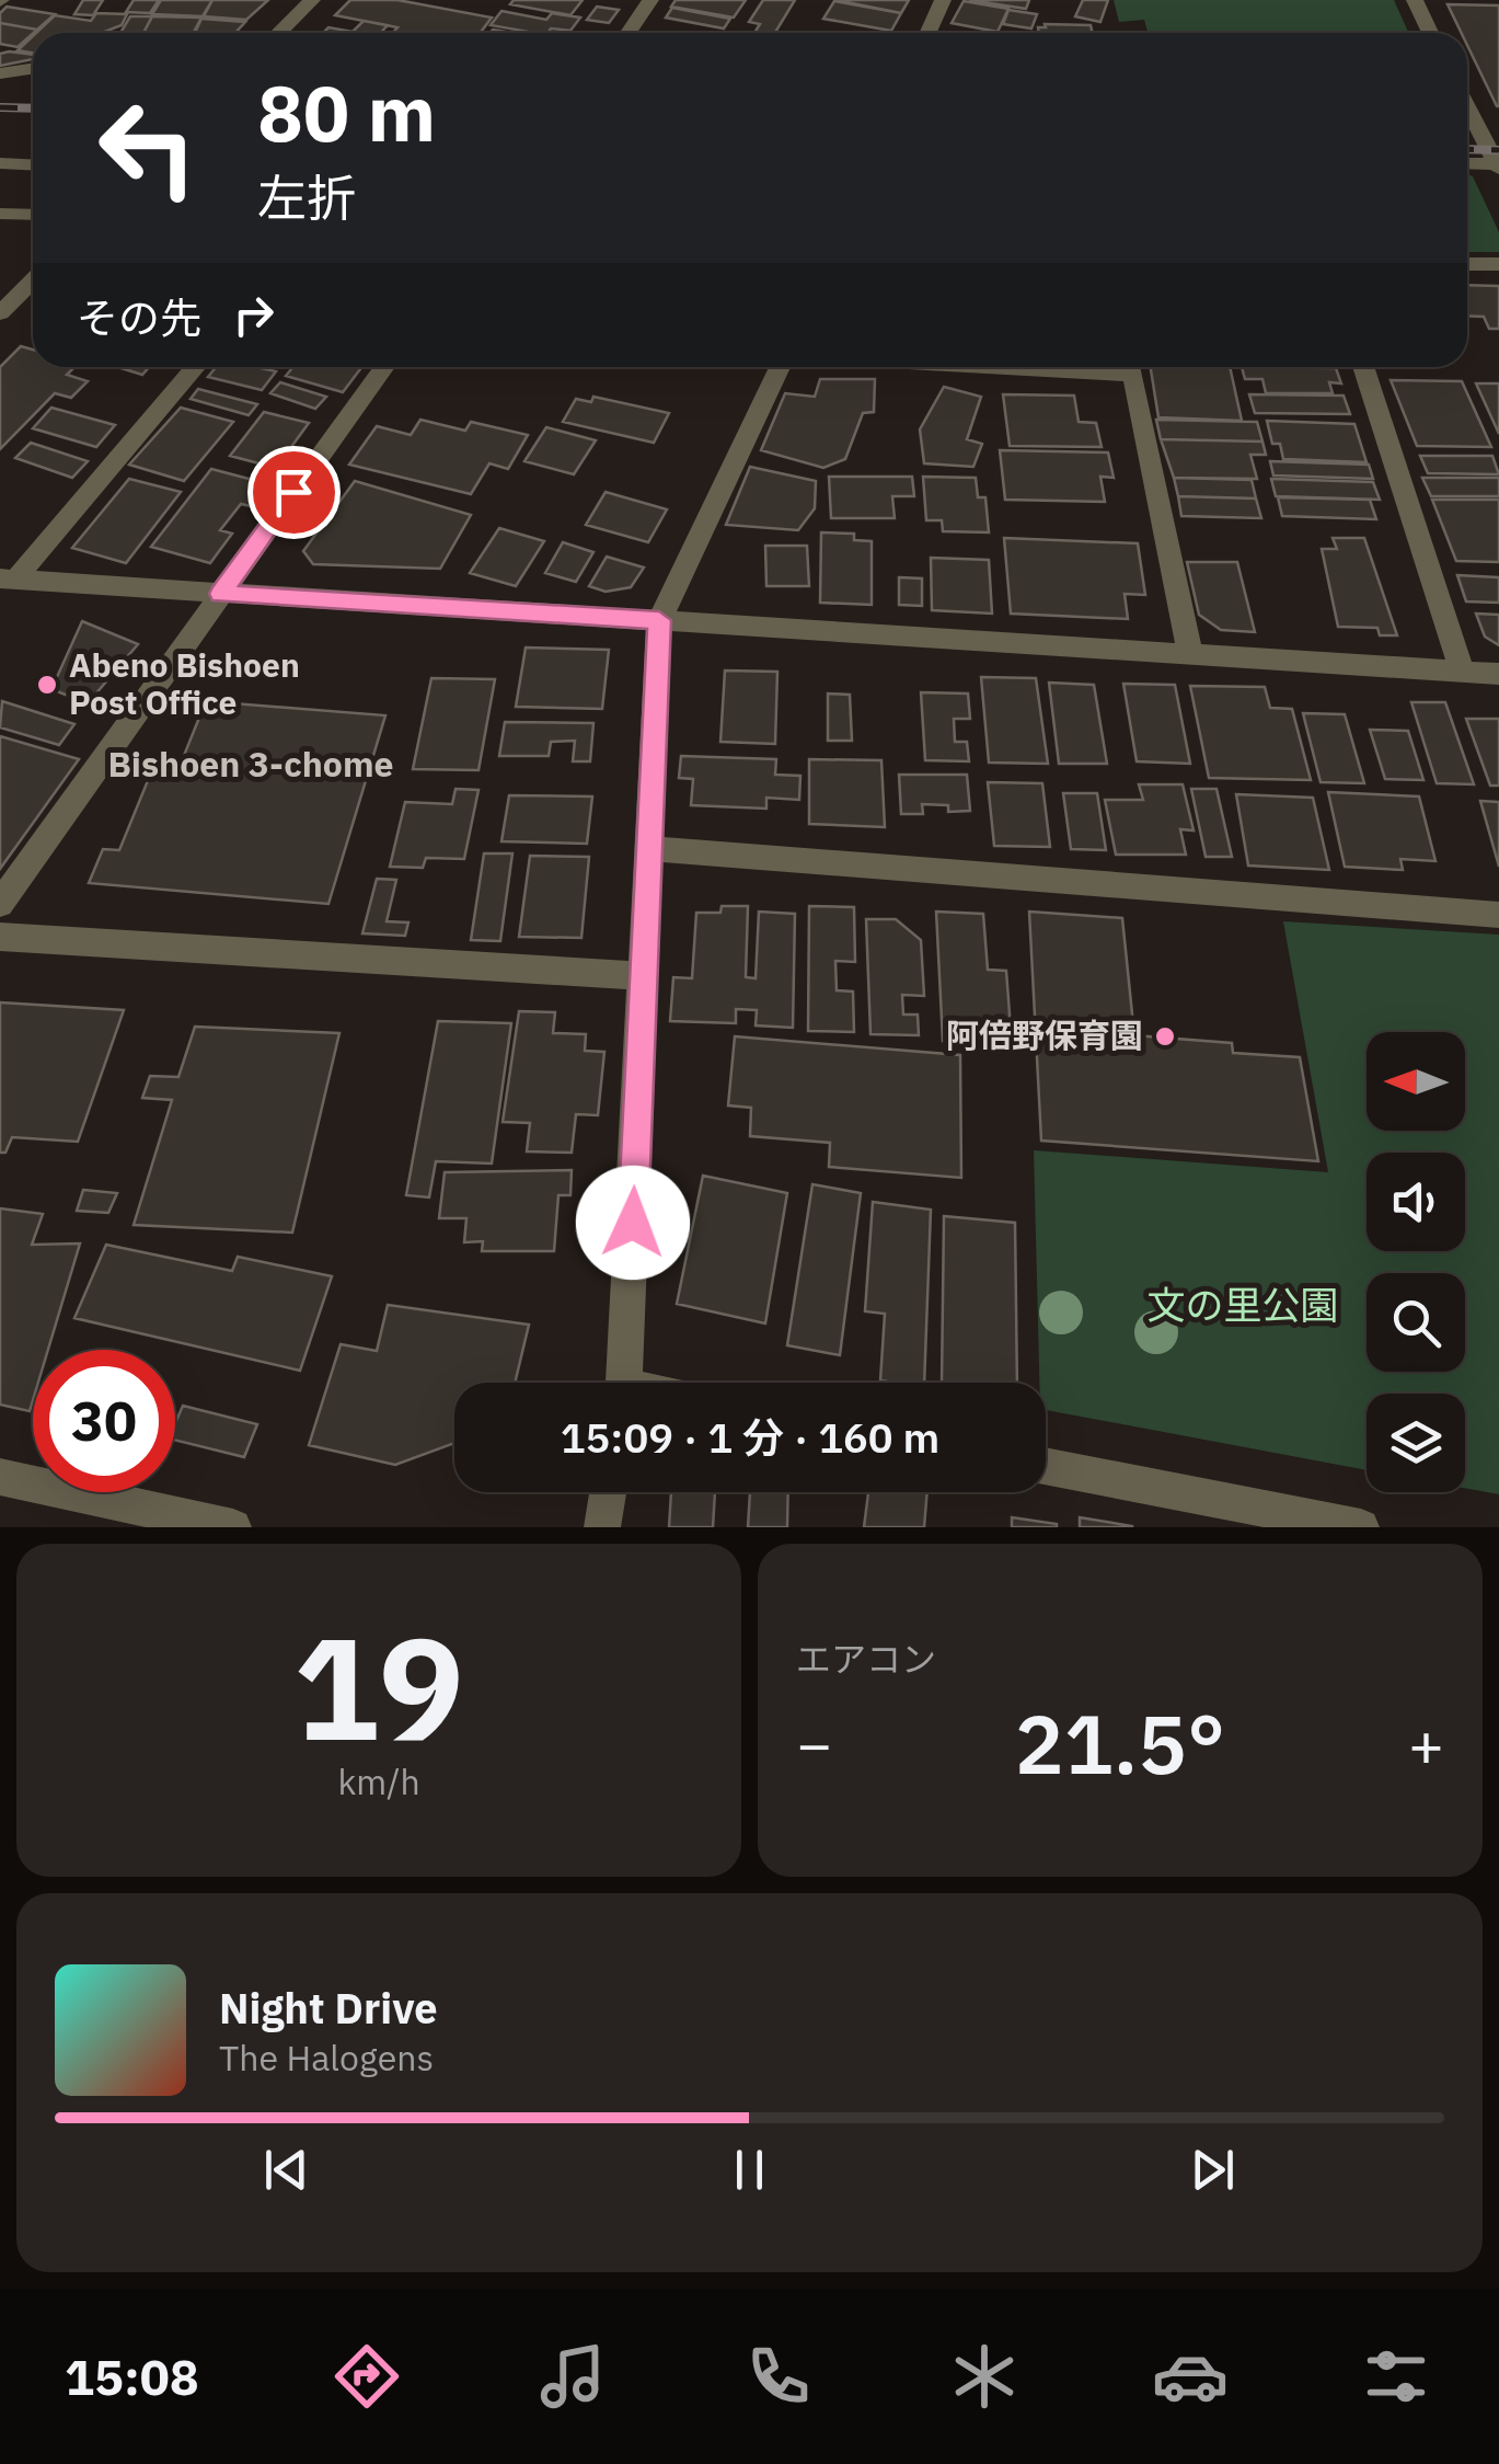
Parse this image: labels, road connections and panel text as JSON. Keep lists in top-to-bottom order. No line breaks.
{"districts":["Bishoen 3-chome"],"parks":["文の里公園"],"places":["Abeno Bishoen Post Office","阿倍野保育園"],"north":"left","page":{"turn":["80 m","左折"],"then":"その先","limit":"30","trip":"15:09 · 1 分 · 160 m","tile":[["19","km/h"],"エアコン"],"heat":["−","21.5°","+"],"song":["Night Drive","The Halogens"],"tabs":"15:08"}}
